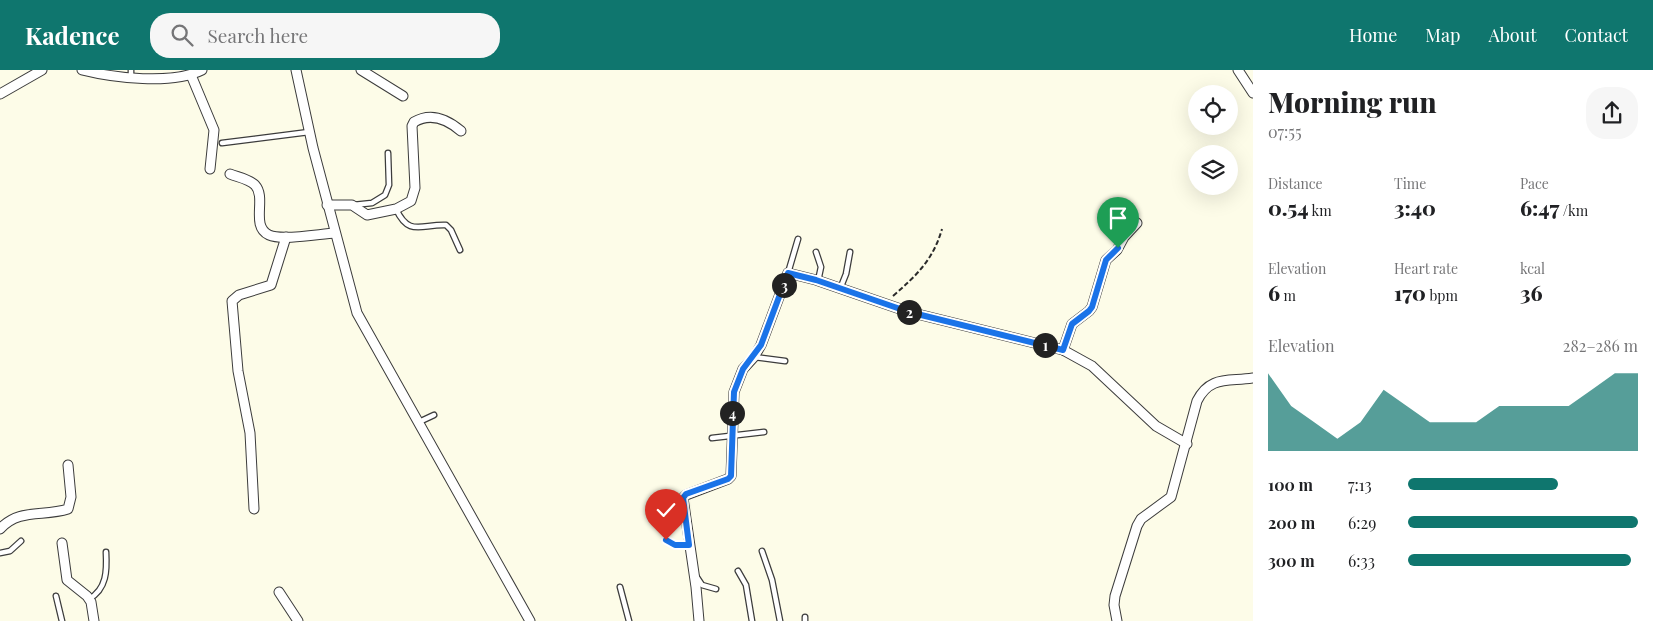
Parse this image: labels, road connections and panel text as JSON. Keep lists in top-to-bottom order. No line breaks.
{"page":{"header":"Kadence","search":"Search here","nav":["Home","Map","About","Contact"],"heading":["Morning run","07:55"],"stats":[["Distance","0.54 km"],["Time","3:40"],["Pace","6:47 /km"],["Elevation","6 m"],["Heart rate","170 bpm"],["kcal","36"]],"pins":["3","2","1","4"],"chart":["Elevation","282–286 m"],"list":[{"name":"100 m","note":"7:13"},{"name":"200 m","note":"6:29"},{"name":"300 m","note":"6:33"}]}}
